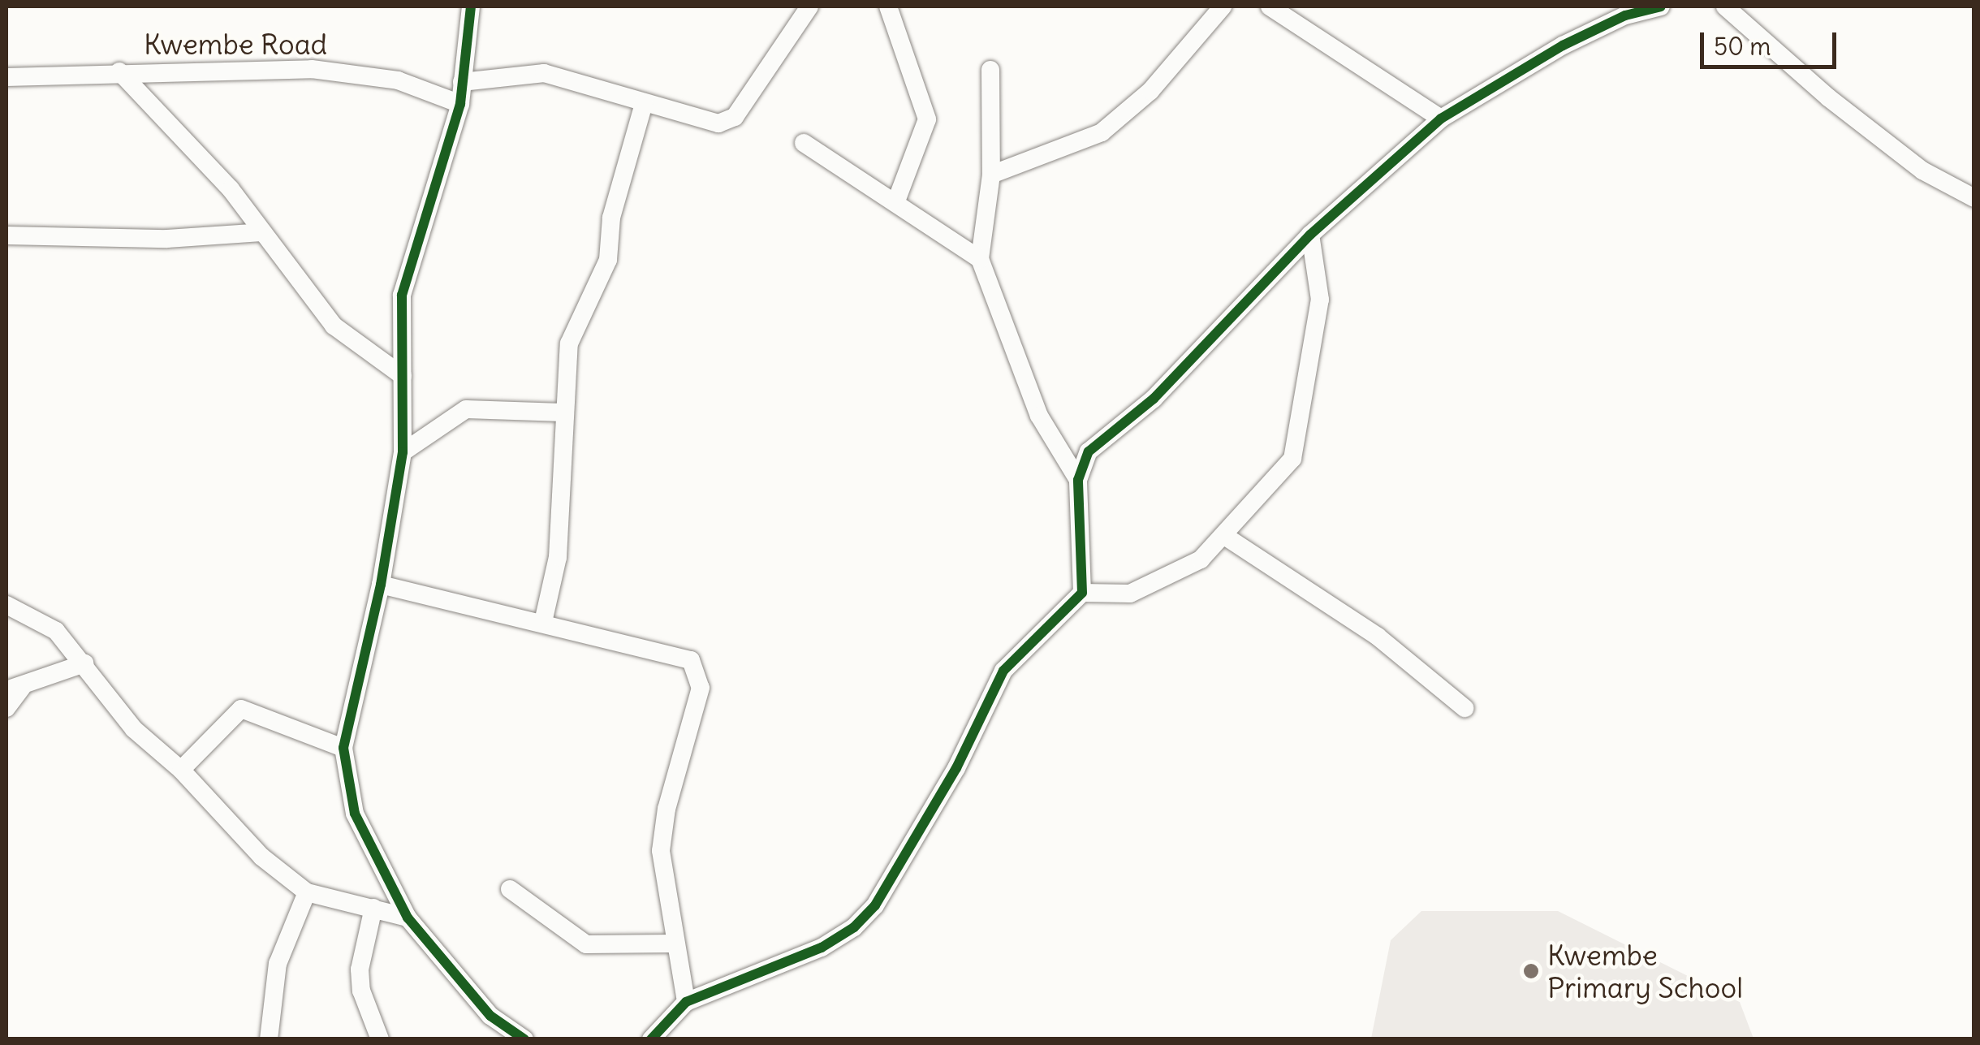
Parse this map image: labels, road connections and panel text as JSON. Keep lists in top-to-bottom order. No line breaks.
{"streets":{"street":["Kwembe Road"]},"places":["Kwembe Primary School"],"scale_bar":"50 m"}
